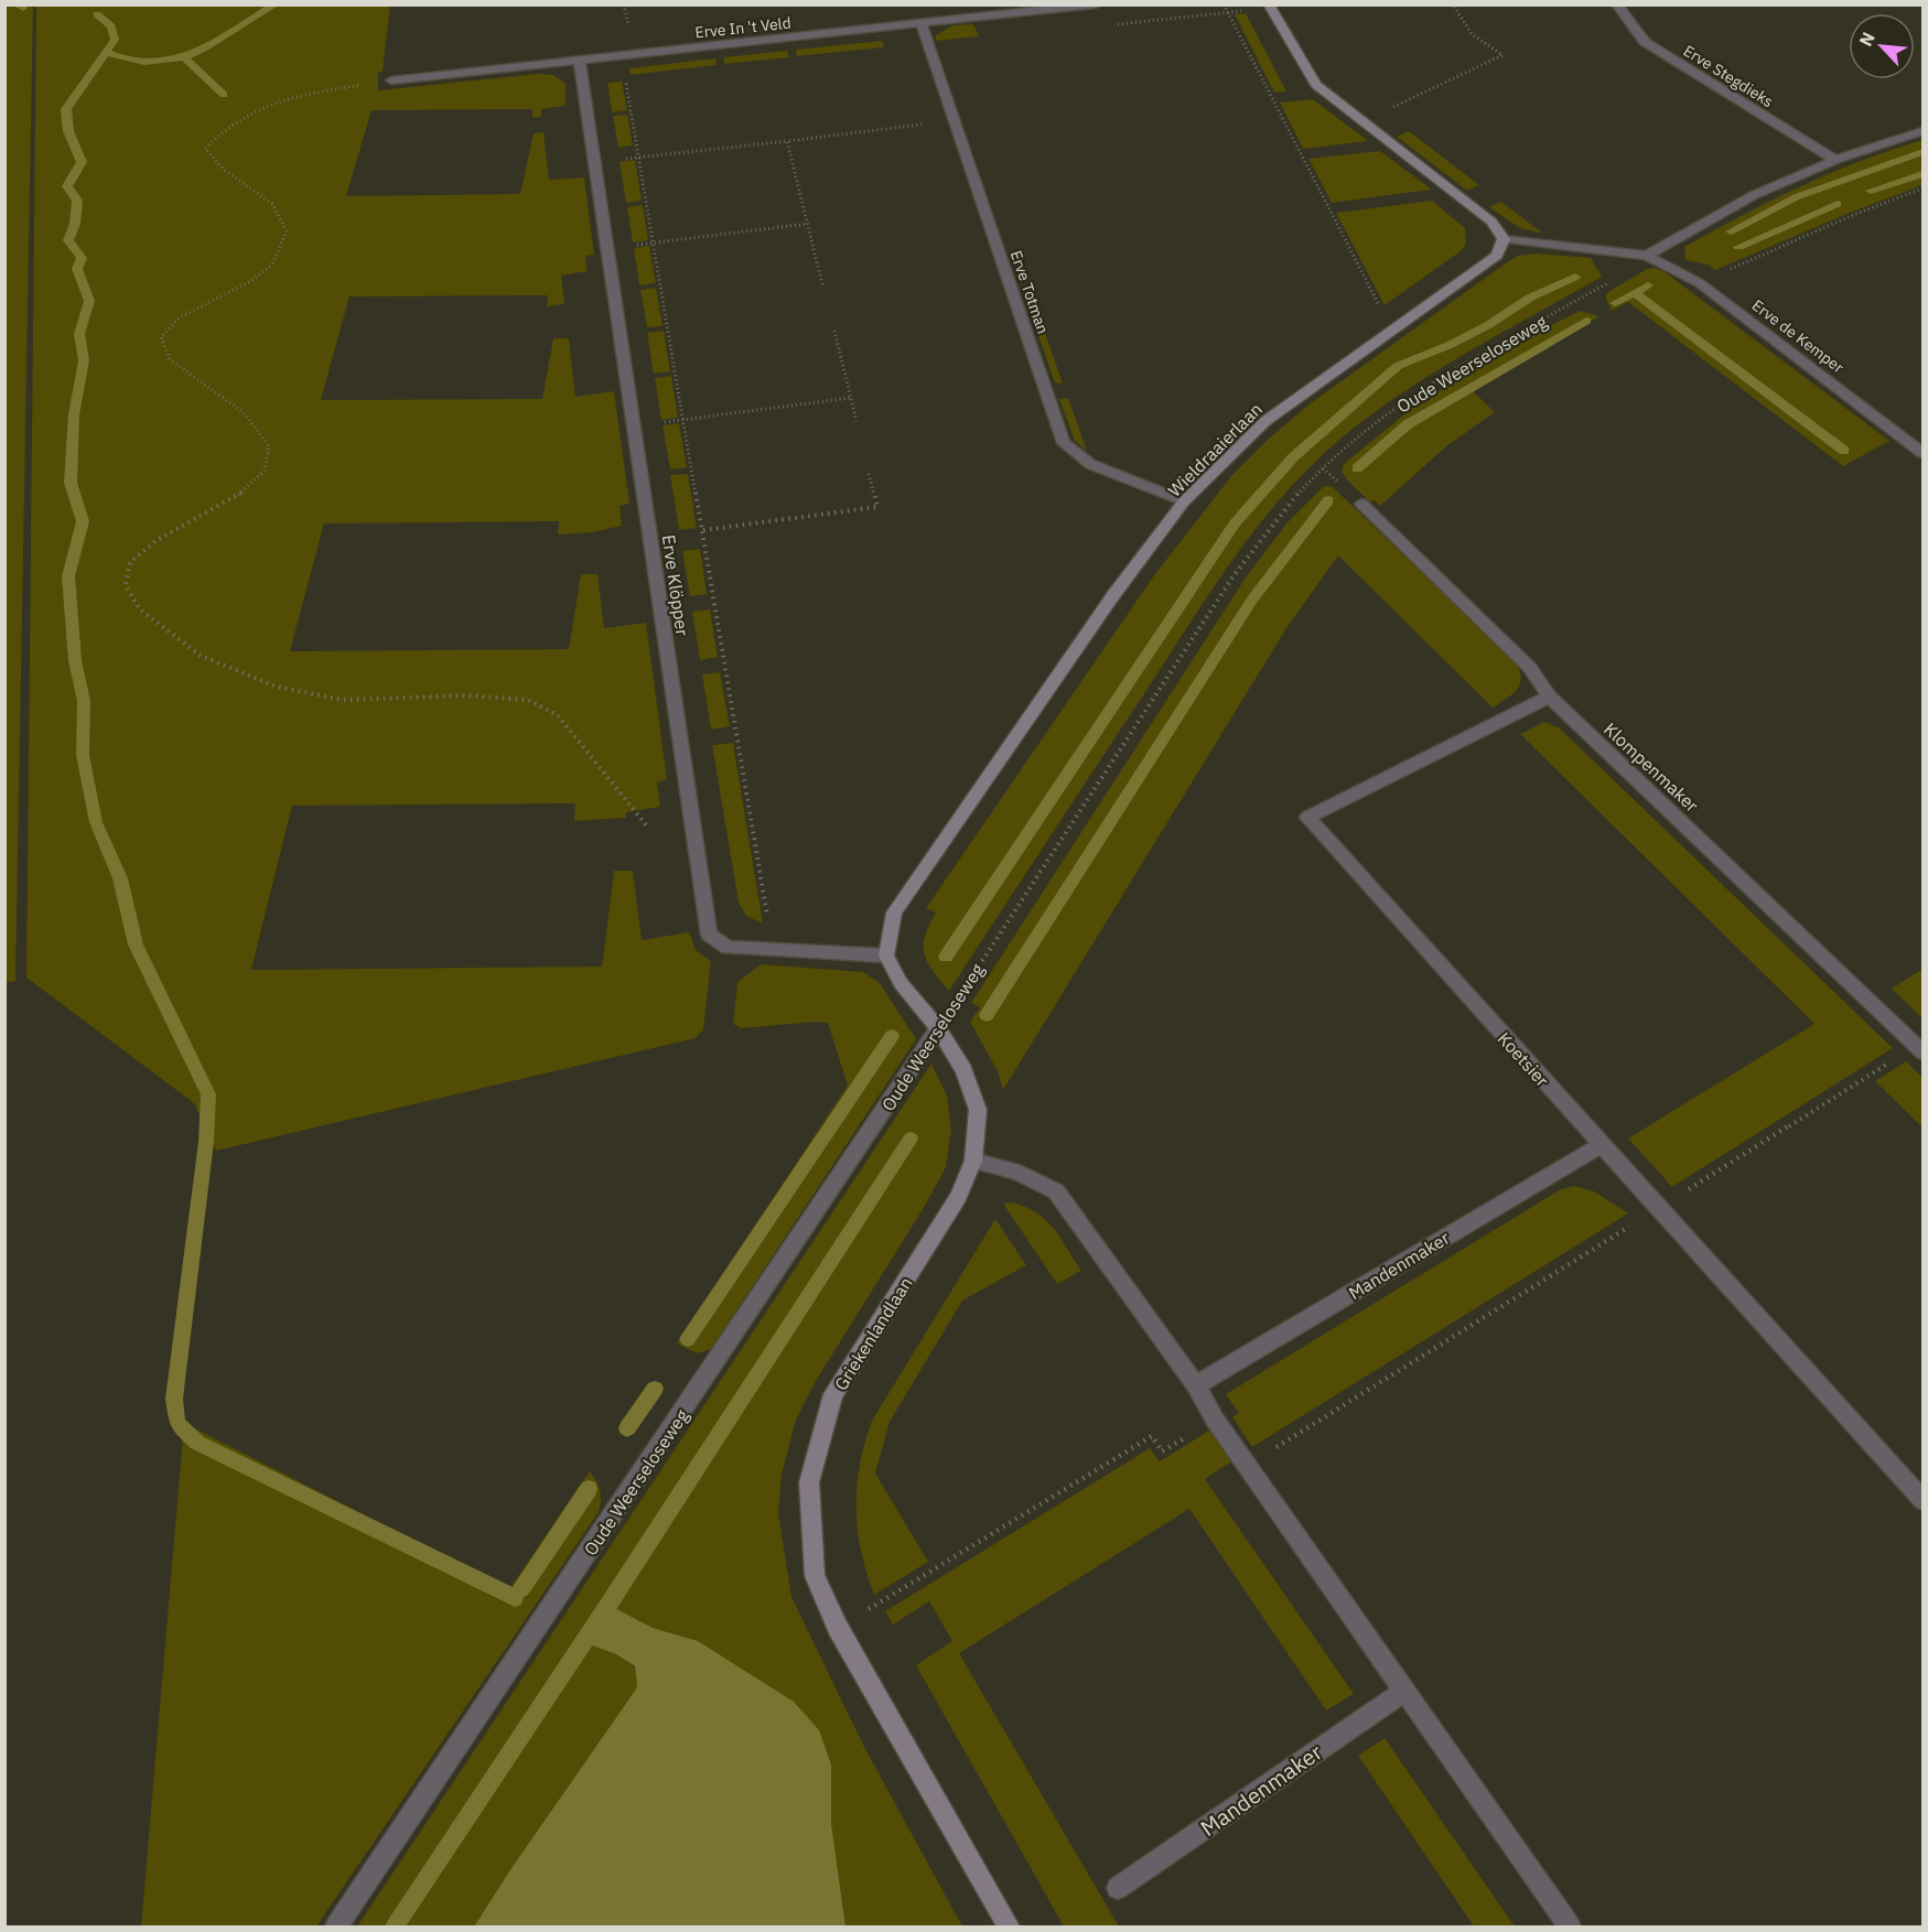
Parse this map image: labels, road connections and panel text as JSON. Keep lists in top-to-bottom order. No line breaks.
{"streets":{"street":["Erve In 't Veld","Erve Stegdieks","Erve Totman","Erve de Kemper","Oude Weerseloseweg","Wieldraaierlaan","Erve Klöpper","Klompenmaker","Koetsier","Mandenmaker","Griekenlandlaan"]},"crossings":[["Erve In 't Veld","Erve Totman"],["Erve In 't Veld","Erve Klöpper"],["Erve Totman","Wieldraaierlaan"],["Oude Weerseloseweg","Griekenlandlaan"],["Wieldraaierlaan","Erve Klöpper"],["Klompenmaker","Koetsier"],["Koetsier","Mandenmaker"]],"north":"top left"}
